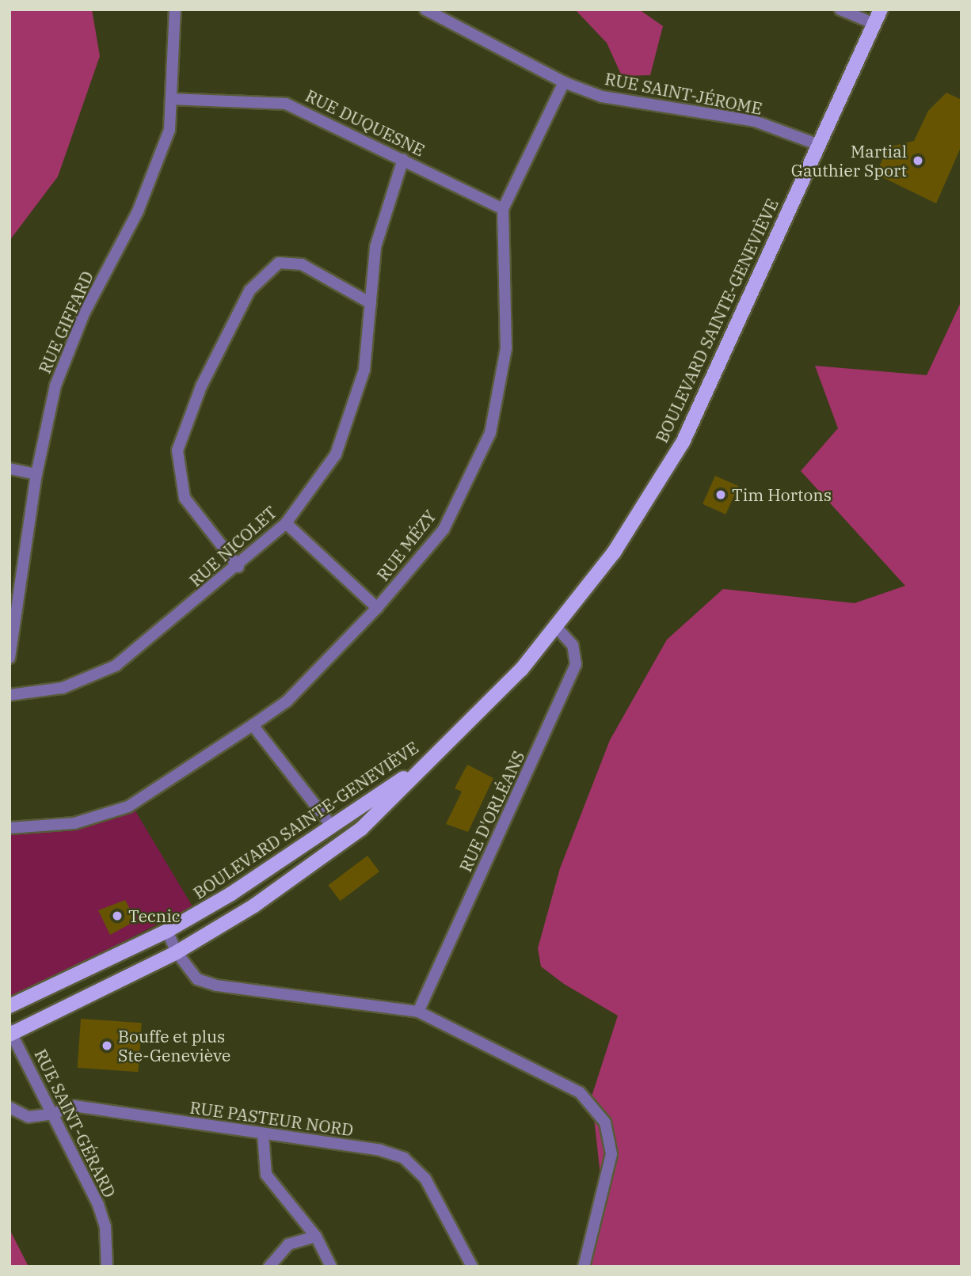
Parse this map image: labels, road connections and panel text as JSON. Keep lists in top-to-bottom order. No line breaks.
{"streets":{"main road":["BOULEVARD SAINTE-GENEVIÈVE"],"street":["RUE SAINT-JÉROME","RUE DUQUESNE","RUE GIFFARD","RUE MÉZY","RUE NICOLET","RUE D'ORLÉANS","RUE PASTEUR NORD","RUE SAINT-GÉRARD"]},"crossings":[["RUE SAINT-JÉROME","BOULEVARD SAINTE-GENEVIÈVE"],["RUE SAINT-JÉROME","RUE MÉZY"],["RUE DUQUESNE","RUE GIFFARD"],["RUE DUQUESNE","RUE MÉZY"],["RUE DUQUESNE","RUE NICOLET"],["BOULEVARD SAINTE-GENEVIÈVE","RUE D'ORLÉANS"],["BOULEVARD SAINTE-GENEVIÈVE","RUE SAINT-GÉRARD"],["RUE PASTEUR NORD","RUE SAINT-GÉRARD"]],"places":["Martial Gauthier Sport","Tim Hortons","Tecnic","Bouffe et plus Ste-Geneviève"]}
